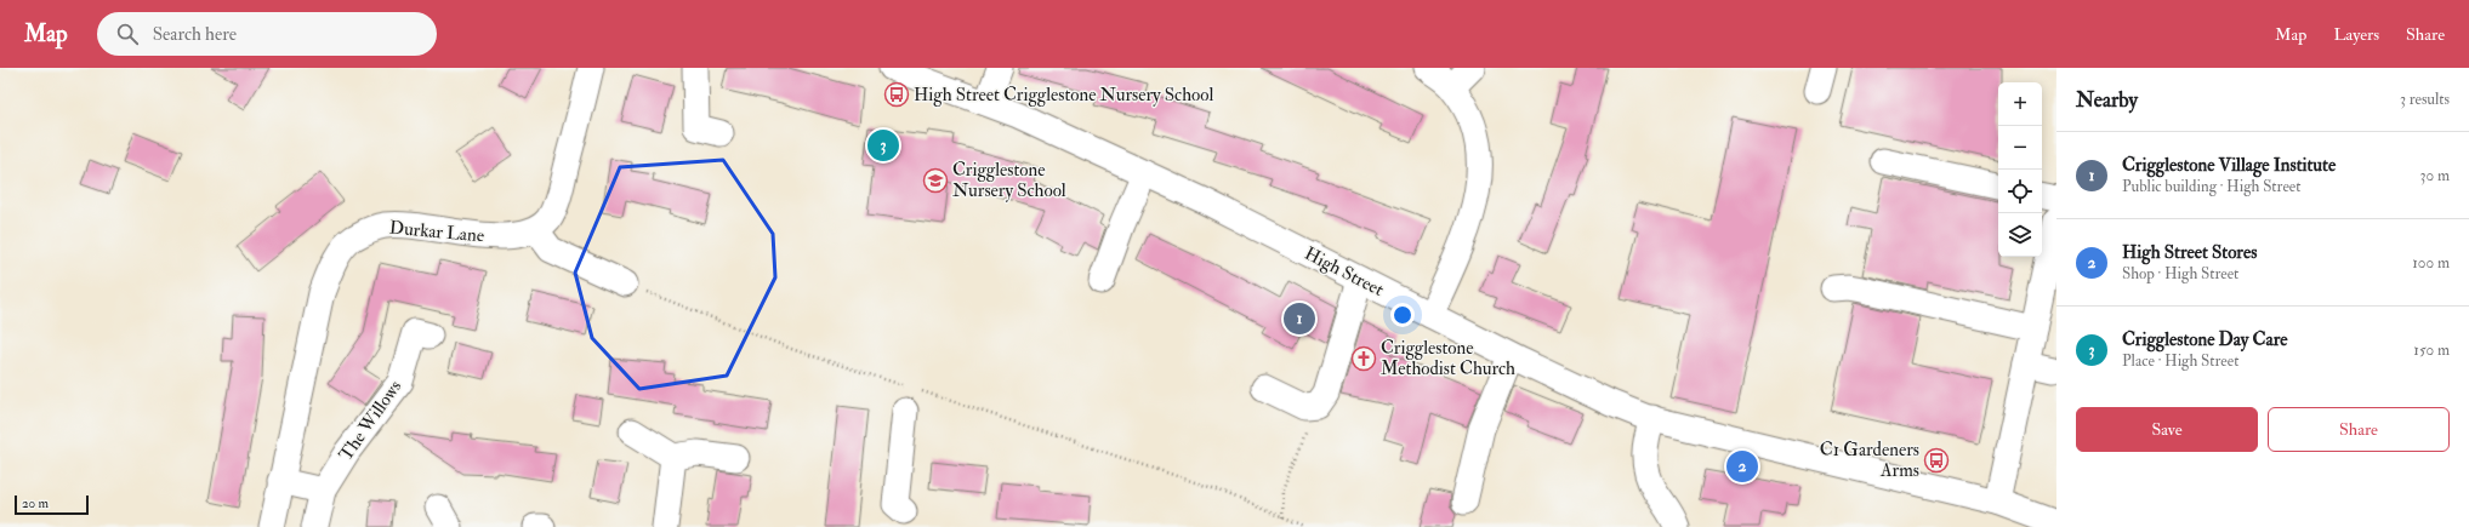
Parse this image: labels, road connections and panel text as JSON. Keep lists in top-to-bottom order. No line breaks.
{"streets":{"street":["Durkar Lane","High Street","The Willows"]},"places":{"bus stop":["High Street Crigglestone Nursery School","C1 Gardeners Arms"],"school or university":["Crigglestone Nursery School"],"church":["Crigglestone Methodist Church"]},"scale_bar":"20 m","page":{"header":"Map","search":"Search here","nav":["Map","Layers","Share"],"heading":["Nearby","3 results"],"map_buttons":["+","−"],"pins":["3","1","2"],"list":[{"mark":"1","name":"Crigglestone Village Institute","note":"Public building · High Street","value":"30 m"},{"mark":"2","name":"High Street Stores","note":"Shop · High Street","value":"100 m"},{"mark":"3","name":"Crigglestone Day Care","note":"Place · High Street","value":"150 m"}],"buttons":["Save","Share"],"scale":"20 m"}}
